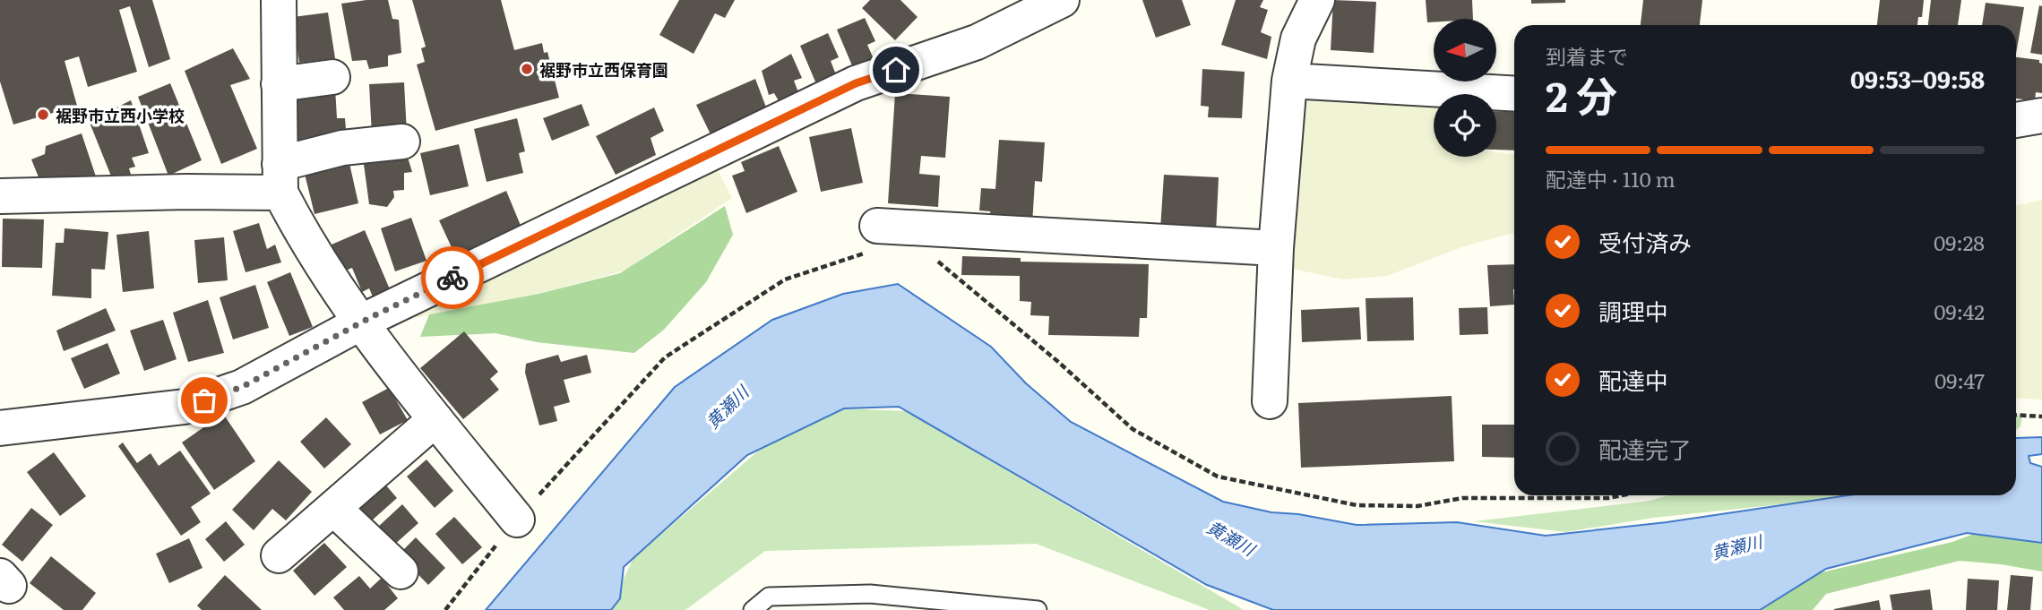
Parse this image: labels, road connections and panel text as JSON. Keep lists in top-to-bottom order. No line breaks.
{"water":["黄瀬川"],"places":["裾野市立西保育園","裾野市立西小学校"],"north":"left","page":{"heading":["2 分","到着まで","09:53–09:58"],"bar":"配達中 · 110 m","list":[["受付済み","09:28"],["調理中","09:42"],["配達中","09:47"],"配達完了"]}}
